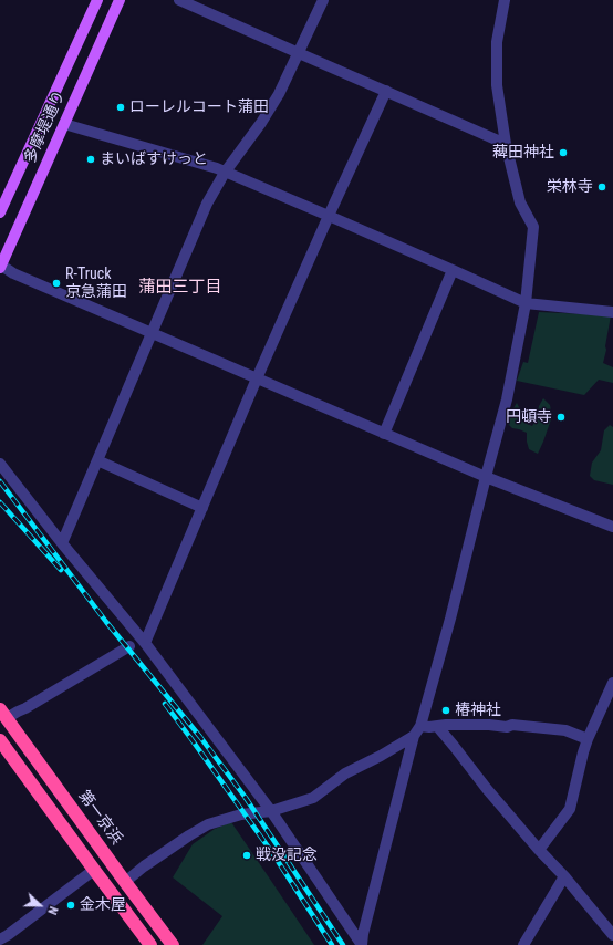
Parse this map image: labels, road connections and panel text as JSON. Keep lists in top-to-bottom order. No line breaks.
{"streets":{"highway":["第一京浜"],"main road":["多摩堤通り"]},"districts":["蒲田三丁目"],"places":["ローレルコート蒲田","薭田神社","まいばすけっと","栄林寺","R-Truck 京急蒲田","円頓寺","椿神社","戦没記念","金木屋"],"north":"right"}
